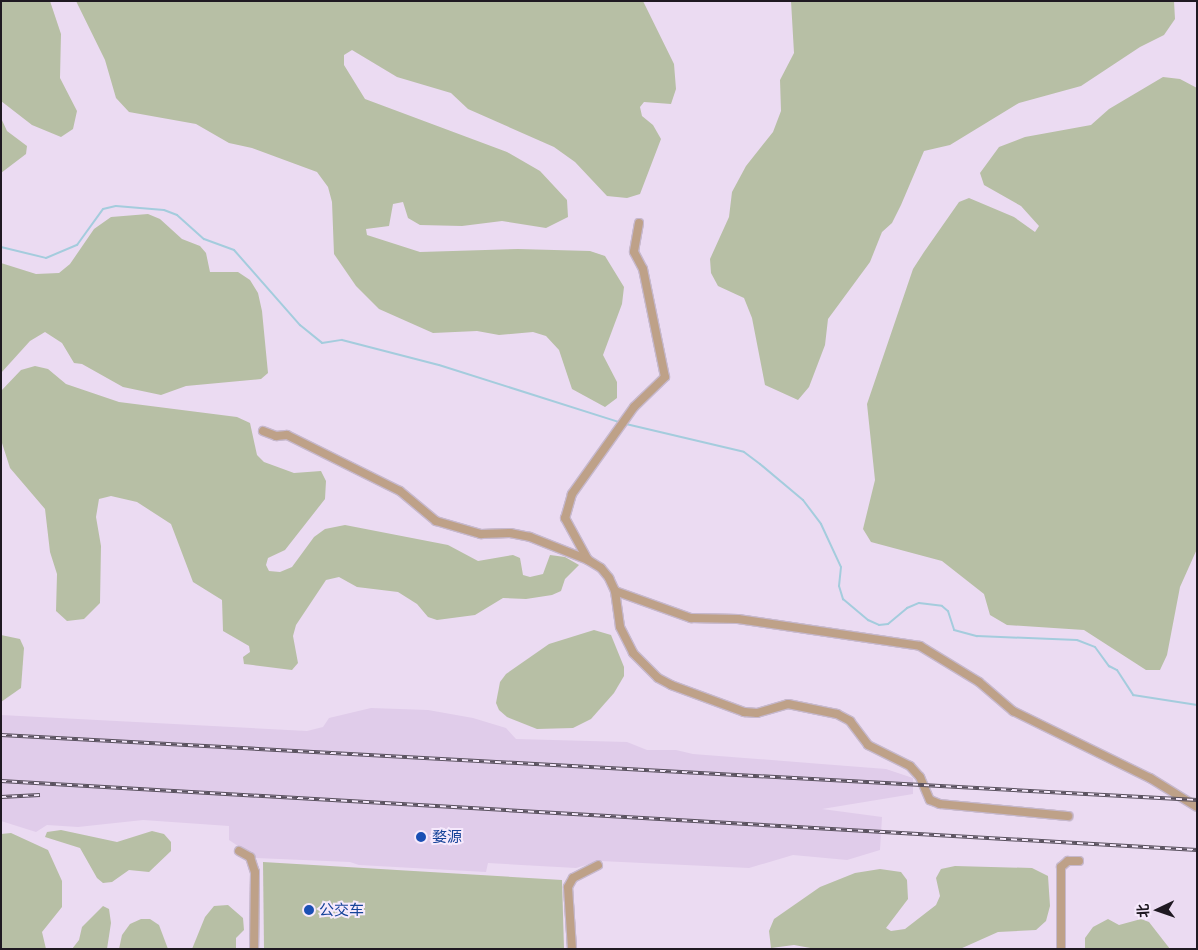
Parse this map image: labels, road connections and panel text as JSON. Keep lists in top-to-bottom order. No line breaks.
{"places":["婺源","公交车"],"north":"left"}
